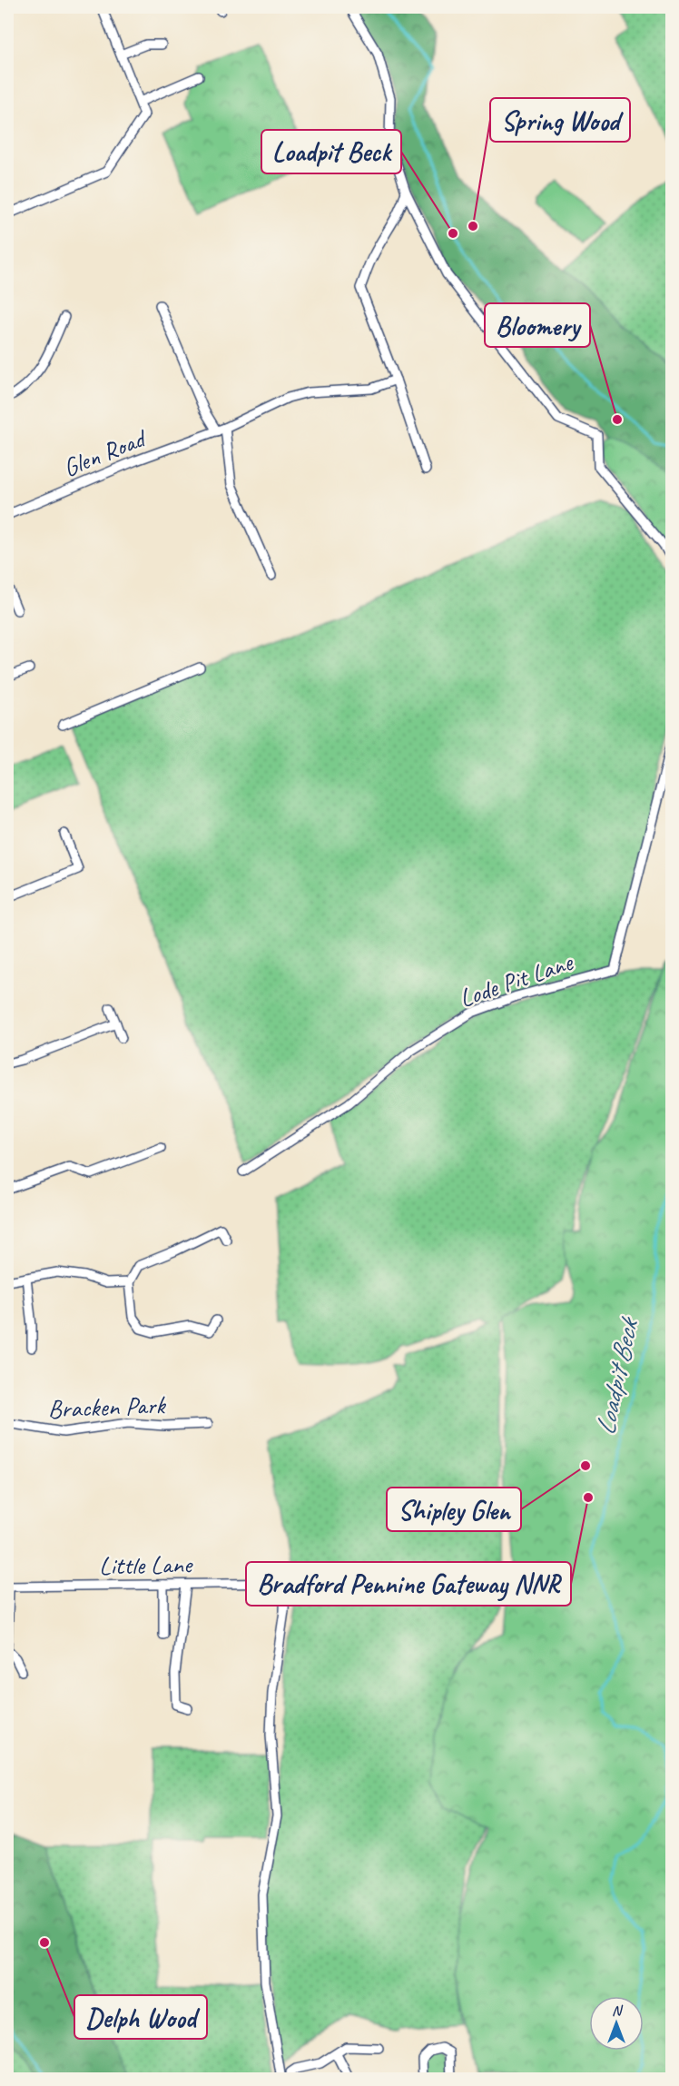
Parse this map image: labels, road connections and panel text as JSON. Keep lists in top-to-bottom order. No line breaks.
{"streets":{"street":["Glen Road","Lode Pit Lane","Bracken Park","Little Lane"]},"water":["Loadpit Beck"],"places":["Spring Wood","Loadpit Beck","Bloomery","Shipley Glen","Bradford Pennine Gateway NNR","Delph Wood"],"north":"top"}
